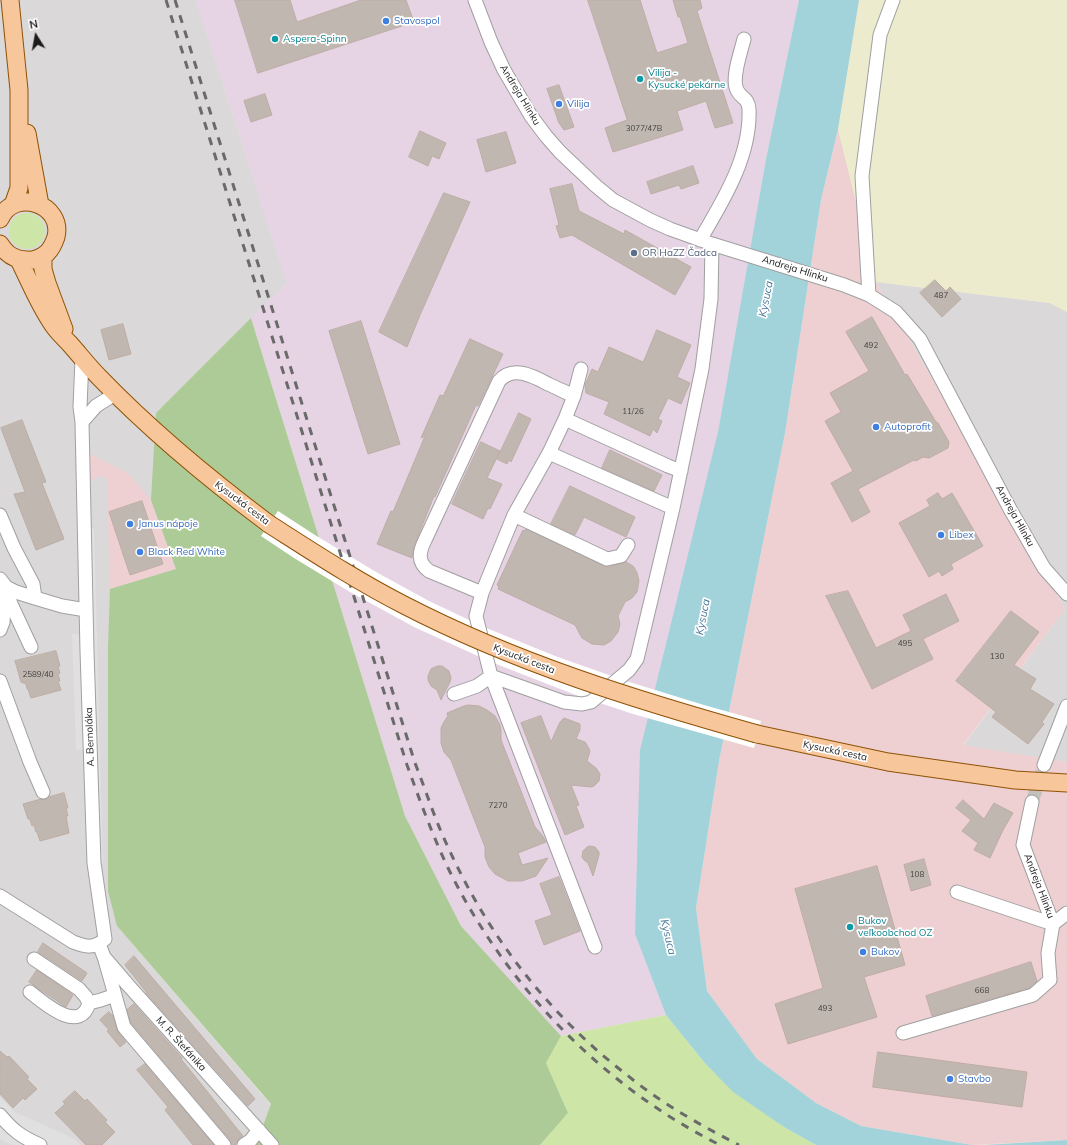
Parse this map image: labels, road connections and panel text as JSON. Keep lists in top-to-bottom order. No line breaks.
{"streets":{"main road":["Kysucká cesta"],"street":["Andreja Hlinku","A. Bernoláka","M. R. Štefánika"]},"crossings":[["Kysucká cesta","A. Bernoláka"],["A. Bernoláka","M. R. Štefánika"]],"water":["Kysuca"],"places":["Stavospol","Aspera-Spinn","Vilija - Kysucké pekárne","Vilija","OR HaZZ Čadca","Autoprofit","Janus nápoje","Libex","Black Red White","Bukov veľkoobchod OZ","Bukov","Stavbo"],"house_numbers":["3077/47B","487","492","11/26","495","130","2589/40","7270","108","668","493"],"north":"top"}
